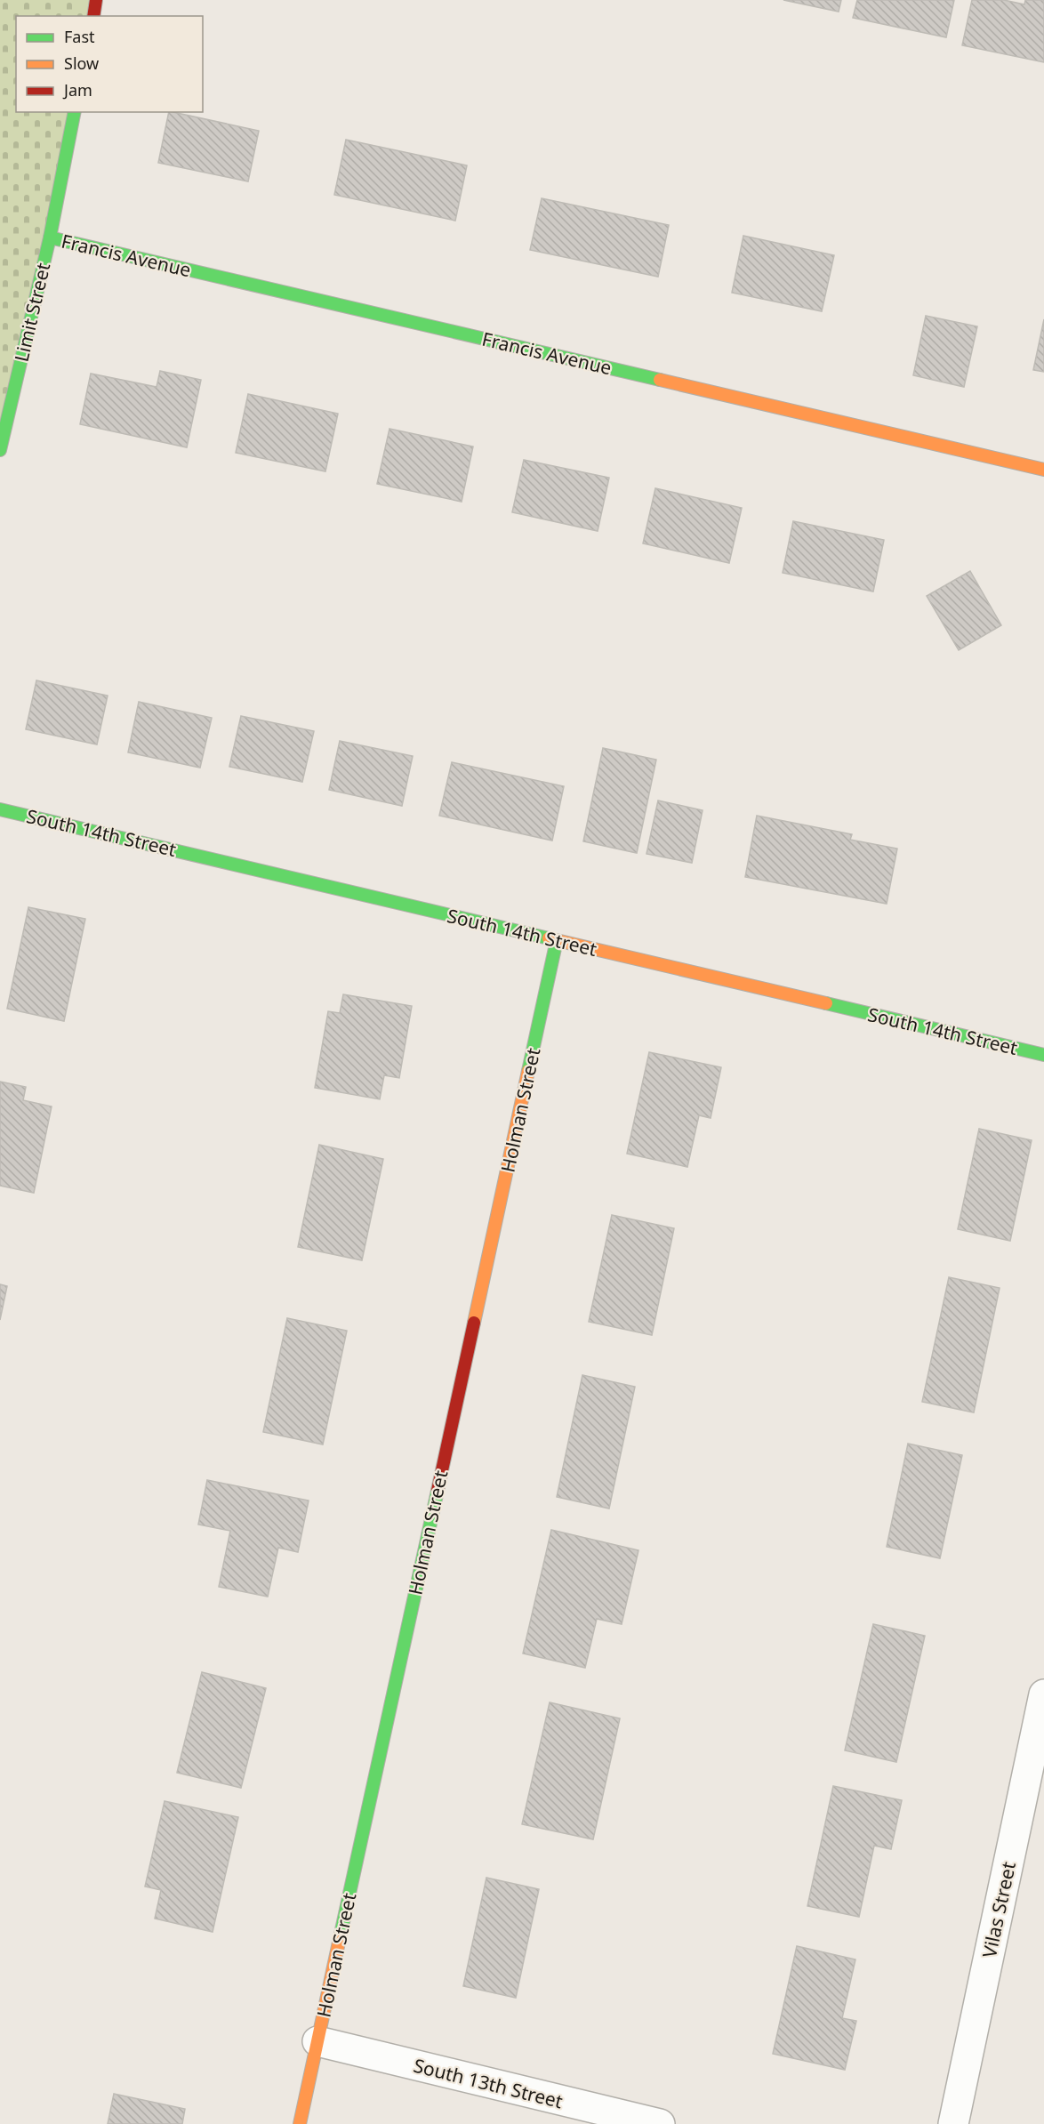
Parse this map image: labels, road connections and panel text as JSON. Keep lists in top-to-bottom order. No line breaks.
{"streets":{"street":["Francis Avenue","Limit Street","South 14th Street","Holman Street","Vilas Street","South 13th Street"]},"crossings":[["Francis Avenue","Limit Street"],["South 14th Street","Holman Street"],["Holman Street","South 13th Street"]],"legend":["Fast","Slow","Jam"]}
